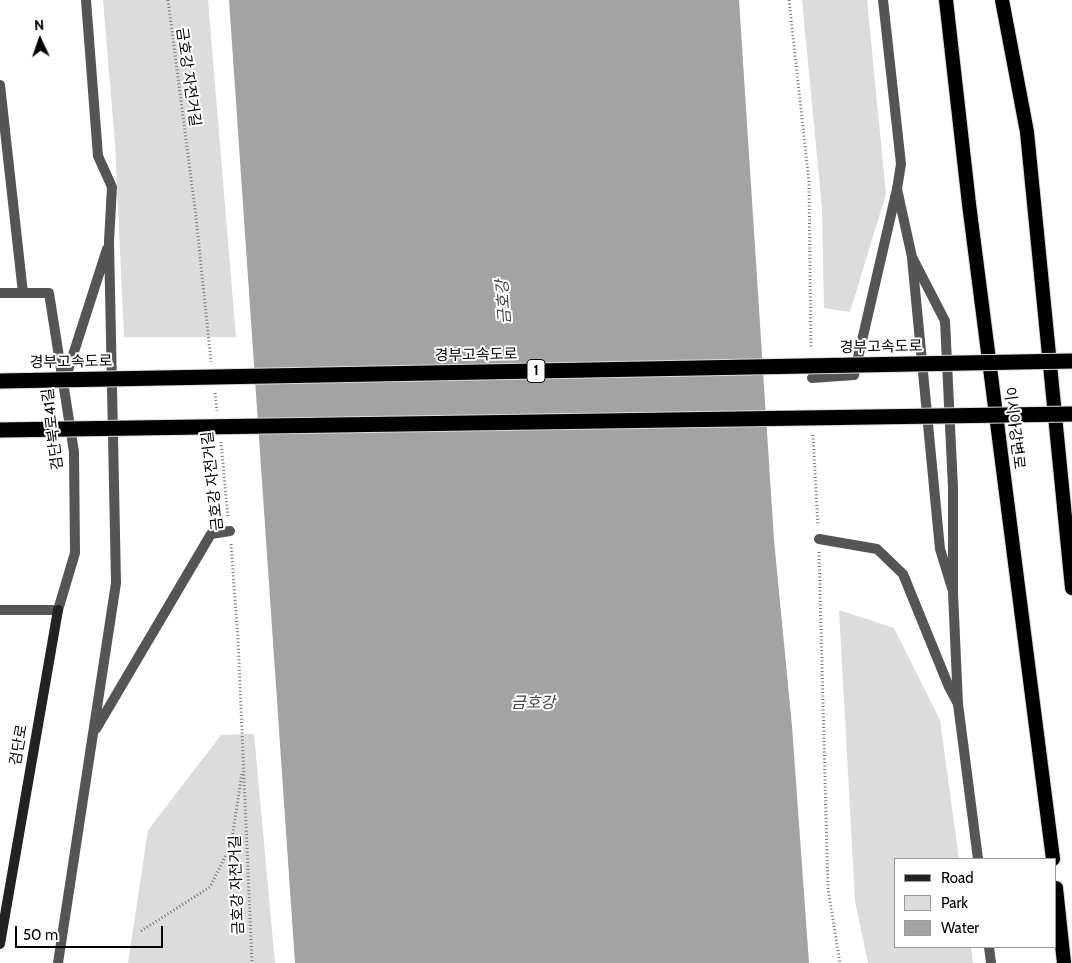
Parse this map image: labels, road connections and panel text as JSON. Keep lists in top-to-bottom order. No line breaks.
{"streets":{"highway":["경부고속도로","1","이시아강변로"],"main road":["검단로"],"street":["검단북로41길"],"path":["금호강 자전거길"]},"crossings":[["검단북로41길","검단로"]],"water":["금호강"],"legend":["Road","Park","Water"],"scale_bar":"50 m","north":"top"}
